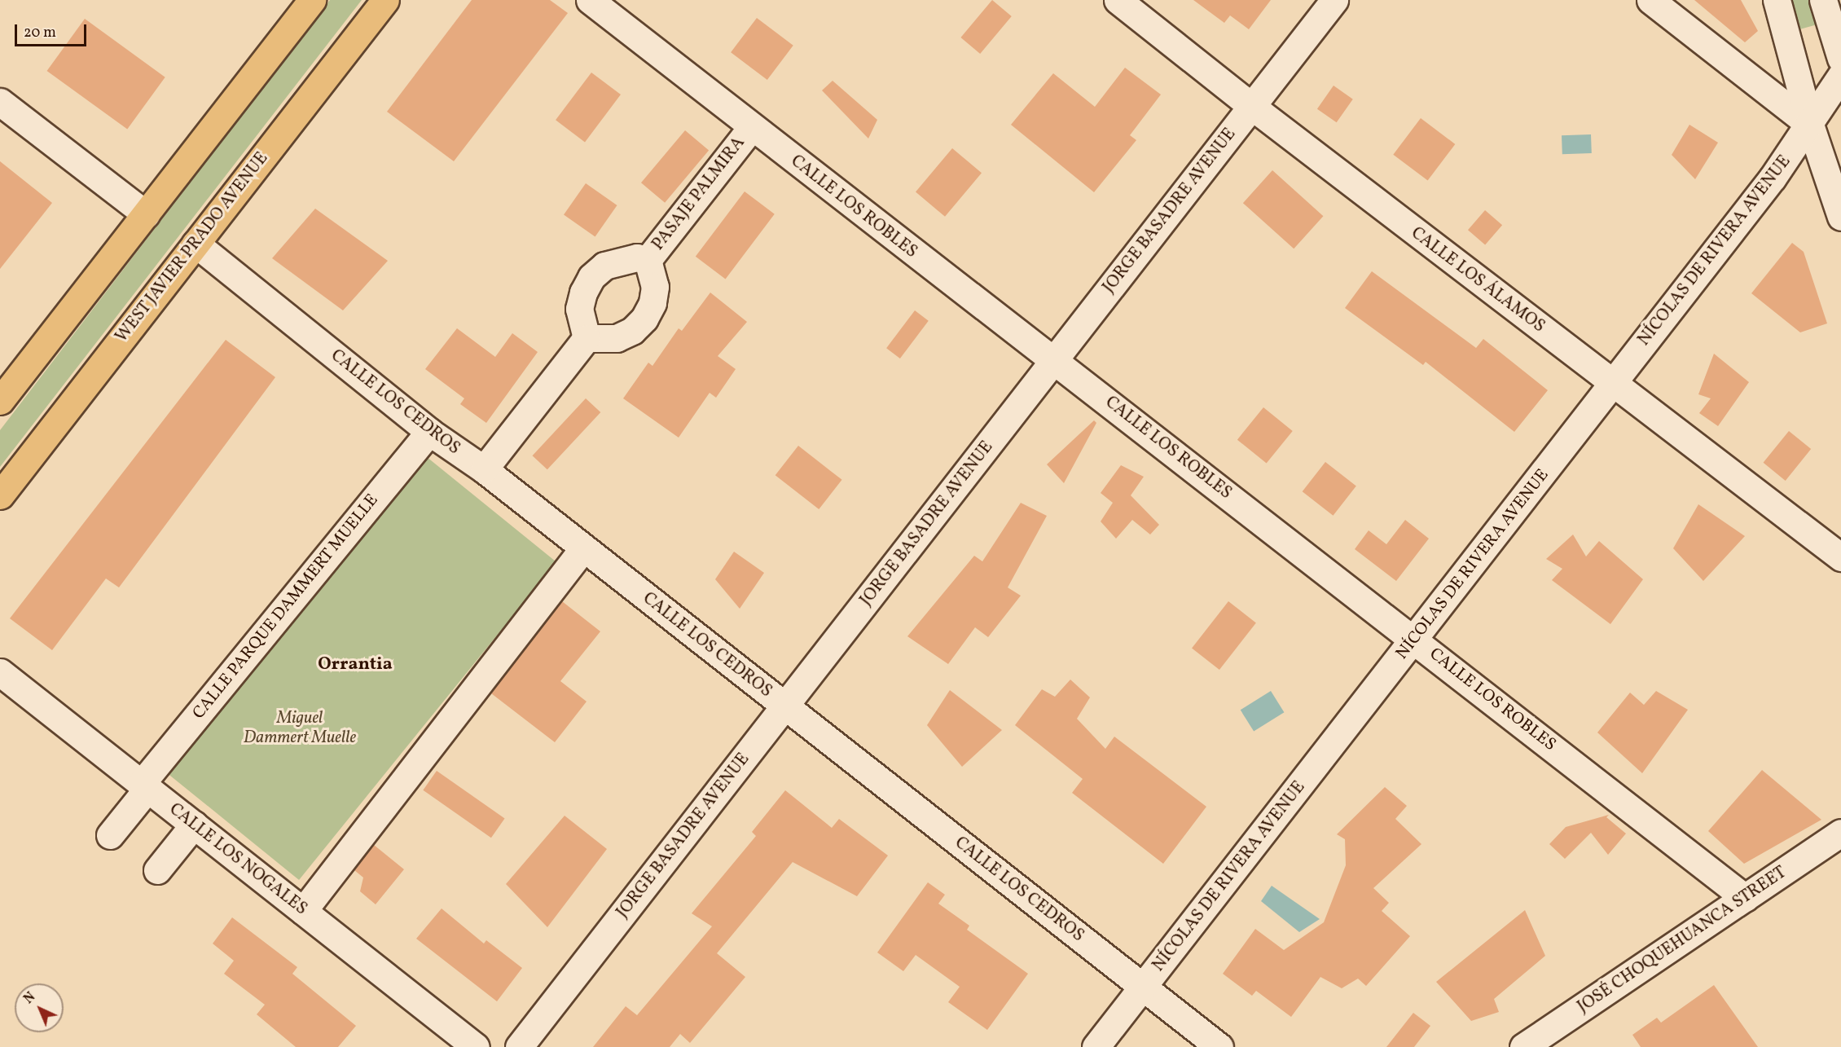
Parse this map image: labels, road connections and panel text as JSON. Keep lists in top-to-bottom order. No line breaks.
{"streets":{"main road":["WEST JAVIER PRADO AVENUE"],"street":["PASAJE PALMIRA","CALLE LOS ROBLES","JORGE BASADRE AVENUE","NÍCOLAS DE RIVERA AVENUE","CALLE LOS ÁLAMOS","CALLE LOS CEDROS","CALLE PARQUE DAMMERT MUELLE","CALLE LOS NOGALES","JOSÉ CHOQUEHUANCA STREET"]},"crossings":[["PASAJE PALMIRA","CALLE LOS ROBLES"],["CALLE LOS ROBLES","JORGE BASADRE AVENUE"],["CALLE LOS ROBLES","NÍCOLAS DE RIVERA AVENUE"],["CALLE LOS ROBLES","JOSÉ CHOQUEHUANCA STREET"],["JORGE BASADRE AVENUE","CALLE LOS ÁLAMOS"],["JORGE BASADRE AVENUE","CALLE LOS CEDROS"],["WEST JAVIER PRADO AVENUE","CALLE LOS CEDROS"],["NÍCOLAS DE RIVERA AVENUE","CALLE LOS ÁLAMOS"],["NÍCOLAS DE RIVERA AVENUE","CALLE LOS CEDROS"],["CALLE LOS CEDROS","CALLE PARQUE DAMMERT MUELLE"],["CALLE PARQUE DAMMERT MUELLE","CALLE LOS NOGALES"]],"districts":["Orrantia"],"parks":["Miguel Dammert Muelle"],"scale_bar":"20 m","north":"top left"}
